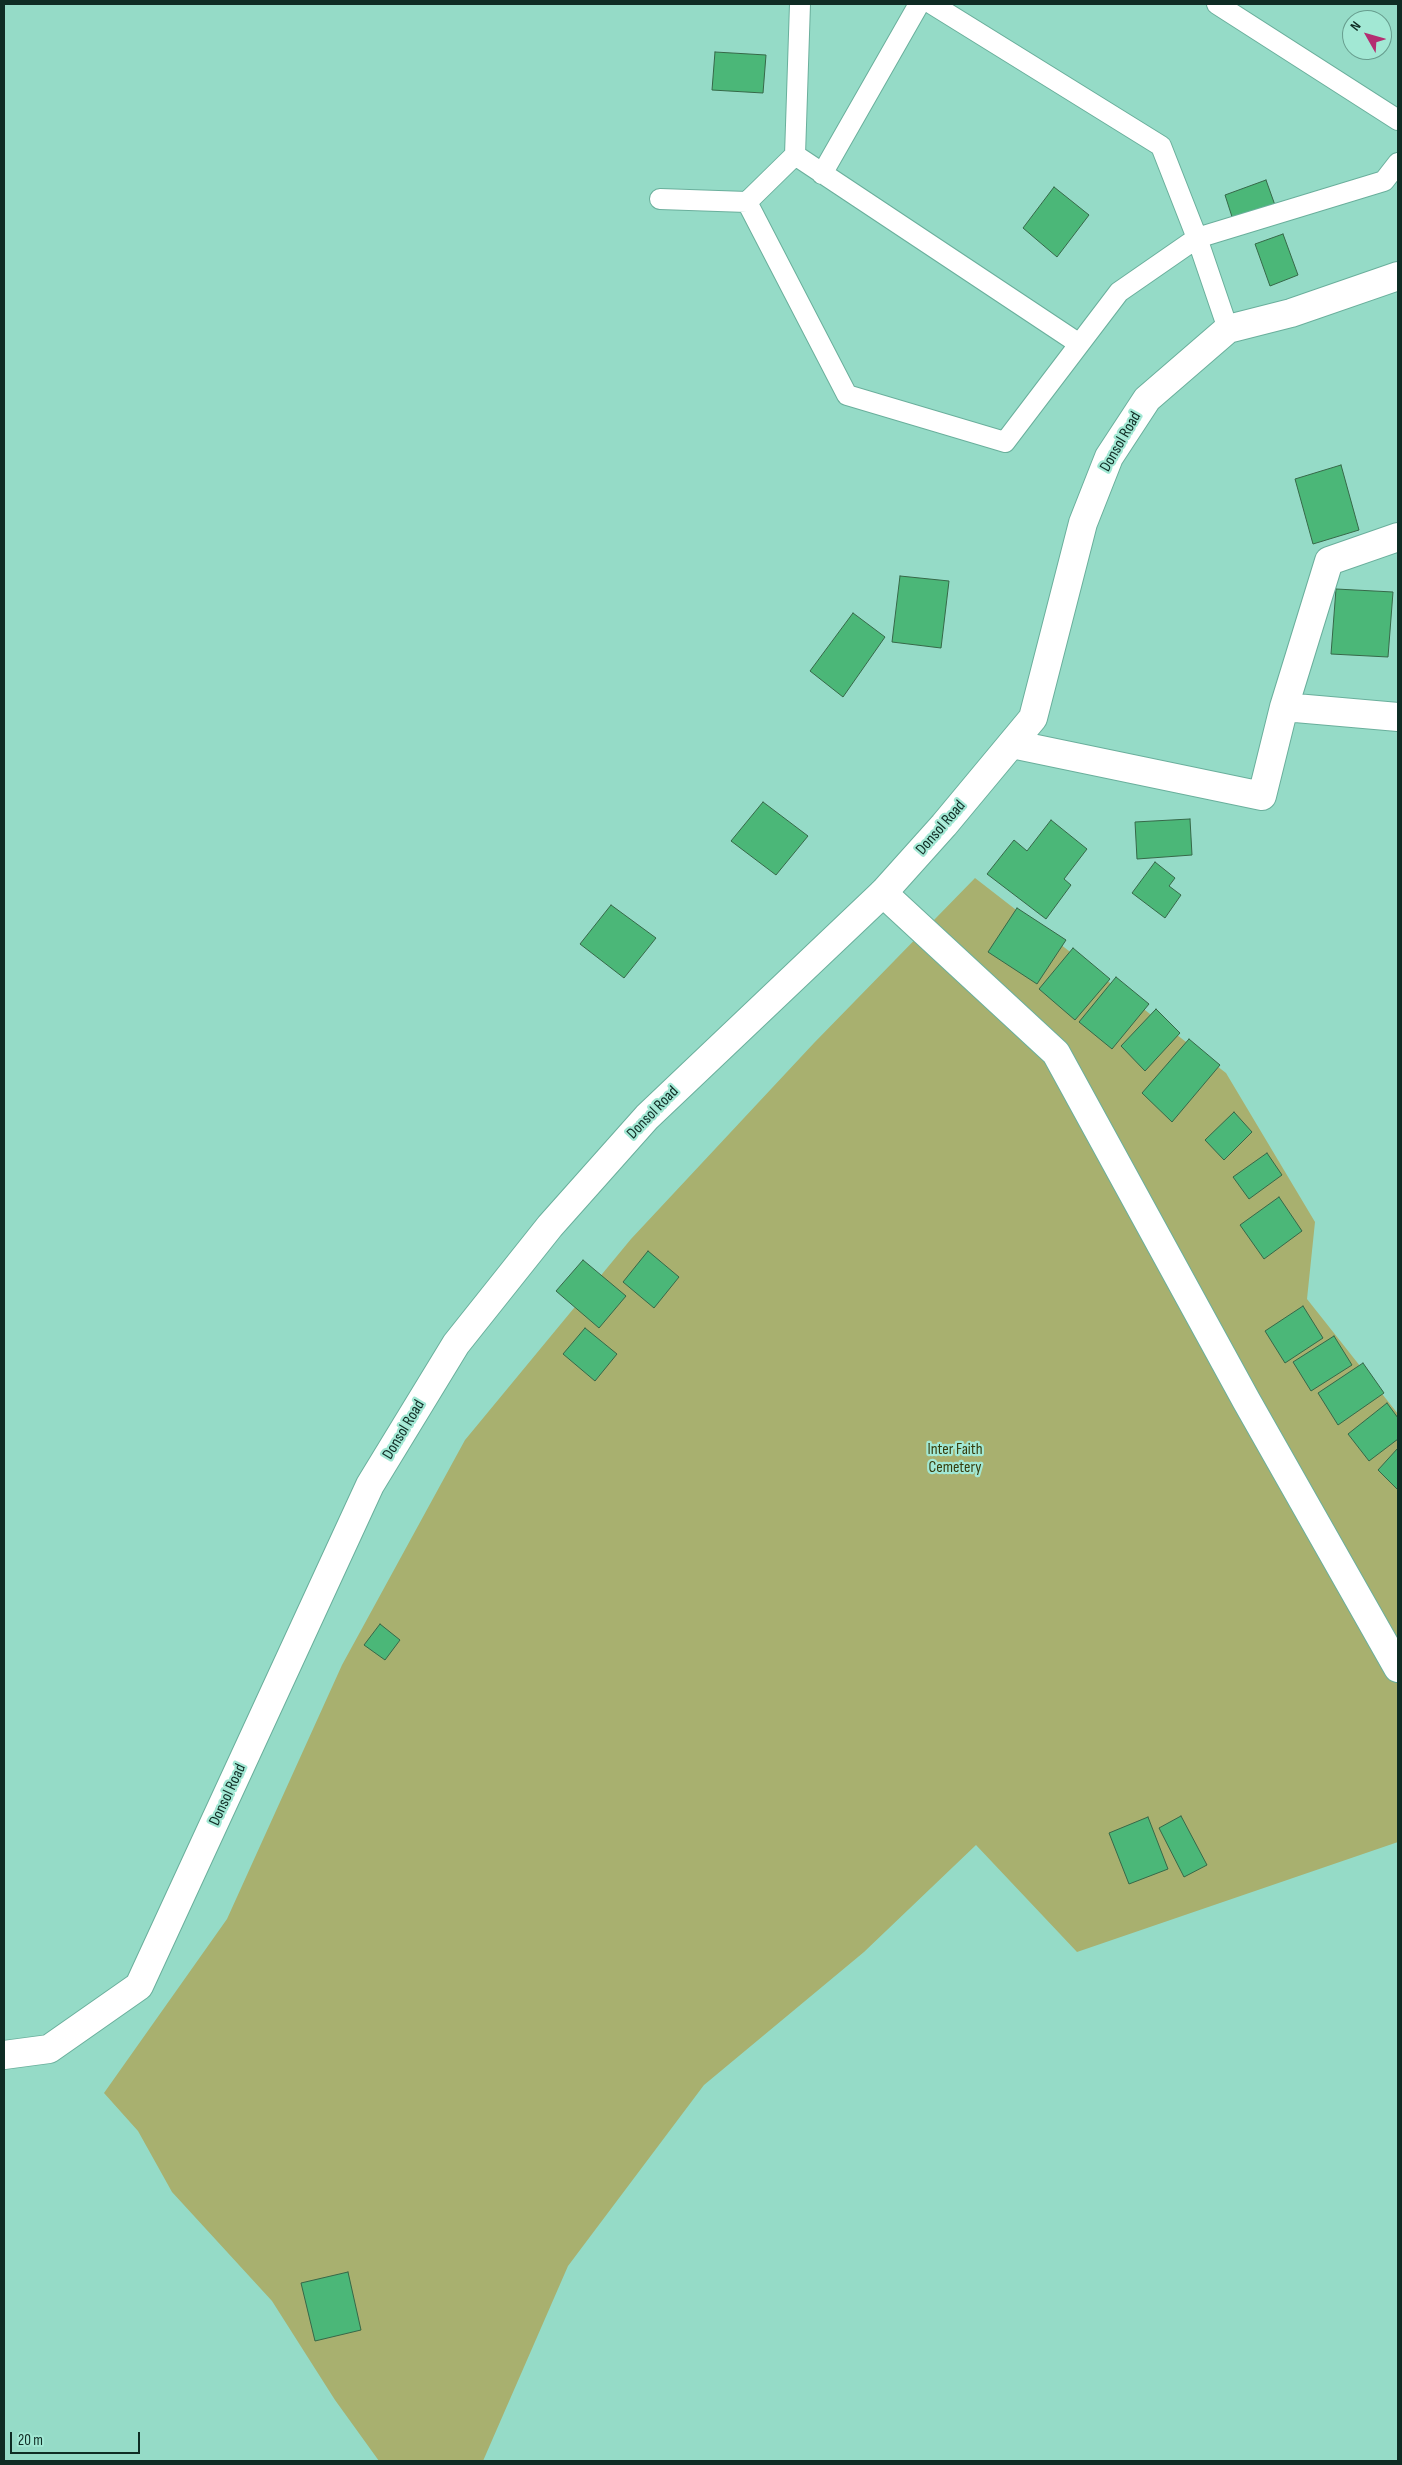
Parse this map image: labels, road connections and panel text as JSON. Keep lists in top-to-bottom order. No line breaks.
{"streets":{"main road":["Donsol Road"]},"parks":["Inter Faith Cemetery"],"scale_bar":"20 m","north":"top left"}
